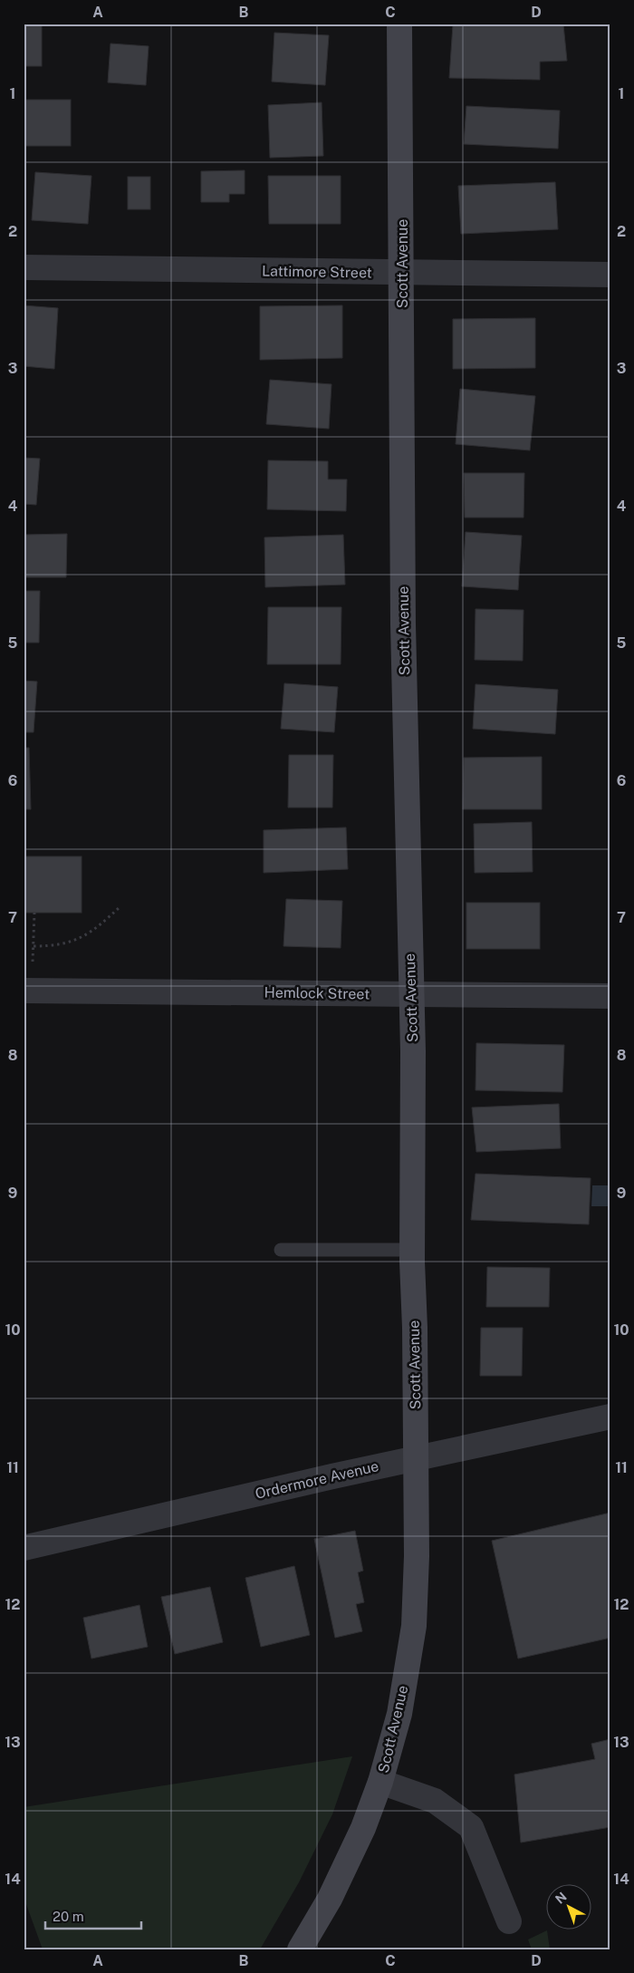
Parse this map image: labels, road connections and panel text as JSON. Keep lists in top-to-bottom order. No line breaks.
{"streets":{"main road":["Scott Avenue"],"street":["Lattimore Street","Hemlock Street","Ordermore Avenue"]},"crossings":[["Scott Avenue","Lattimore Street"],["Scott Avenue","Hemlock Street"],["Scott Avenue","Ordermore Avenue"]],"scale_bar":"20 m","north":"top left","grid":{"columns":["A","B","C","D"],"rows":["1","2","3","4","5","6","7","8","9","10","11","12","13","14"]}}
